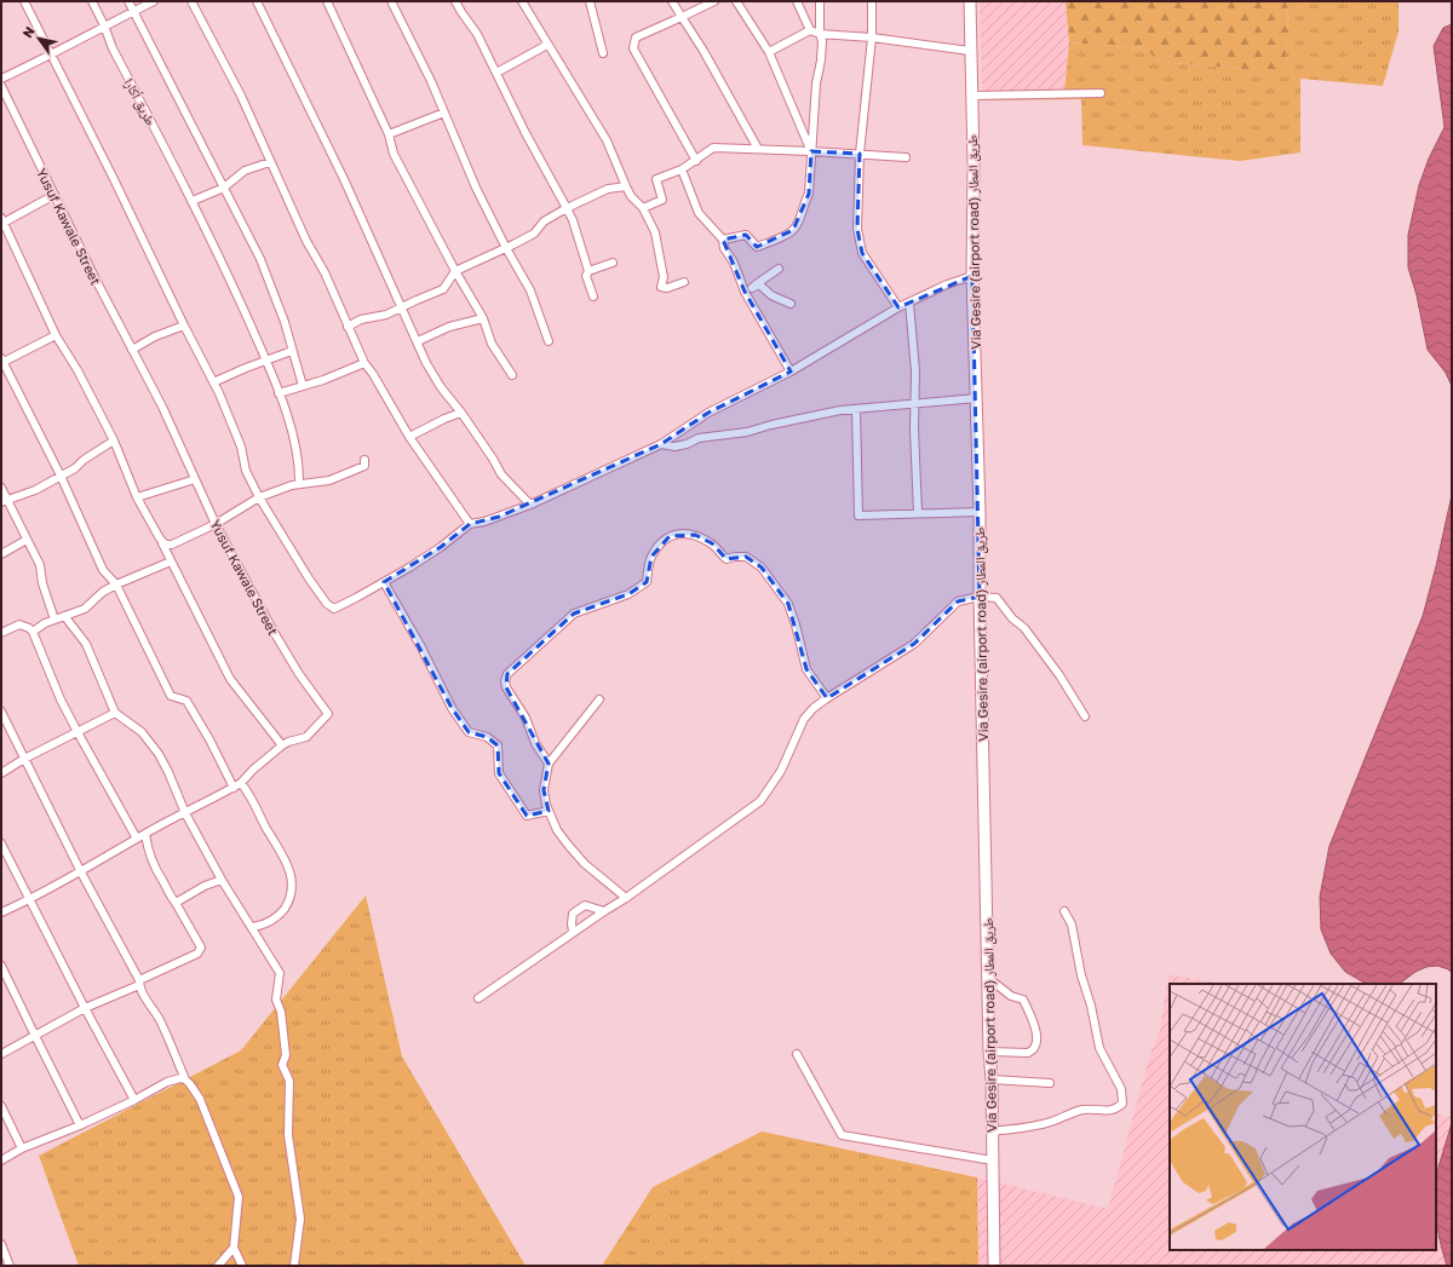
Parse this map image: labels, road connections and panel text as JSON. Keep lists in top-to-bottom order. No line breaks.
{"streets":{"main road":["Via Gesire (airport road) طريق المطار"],"street":["طريق أكارا","Yusuf Kawale Street"]},"north":"top left"}
